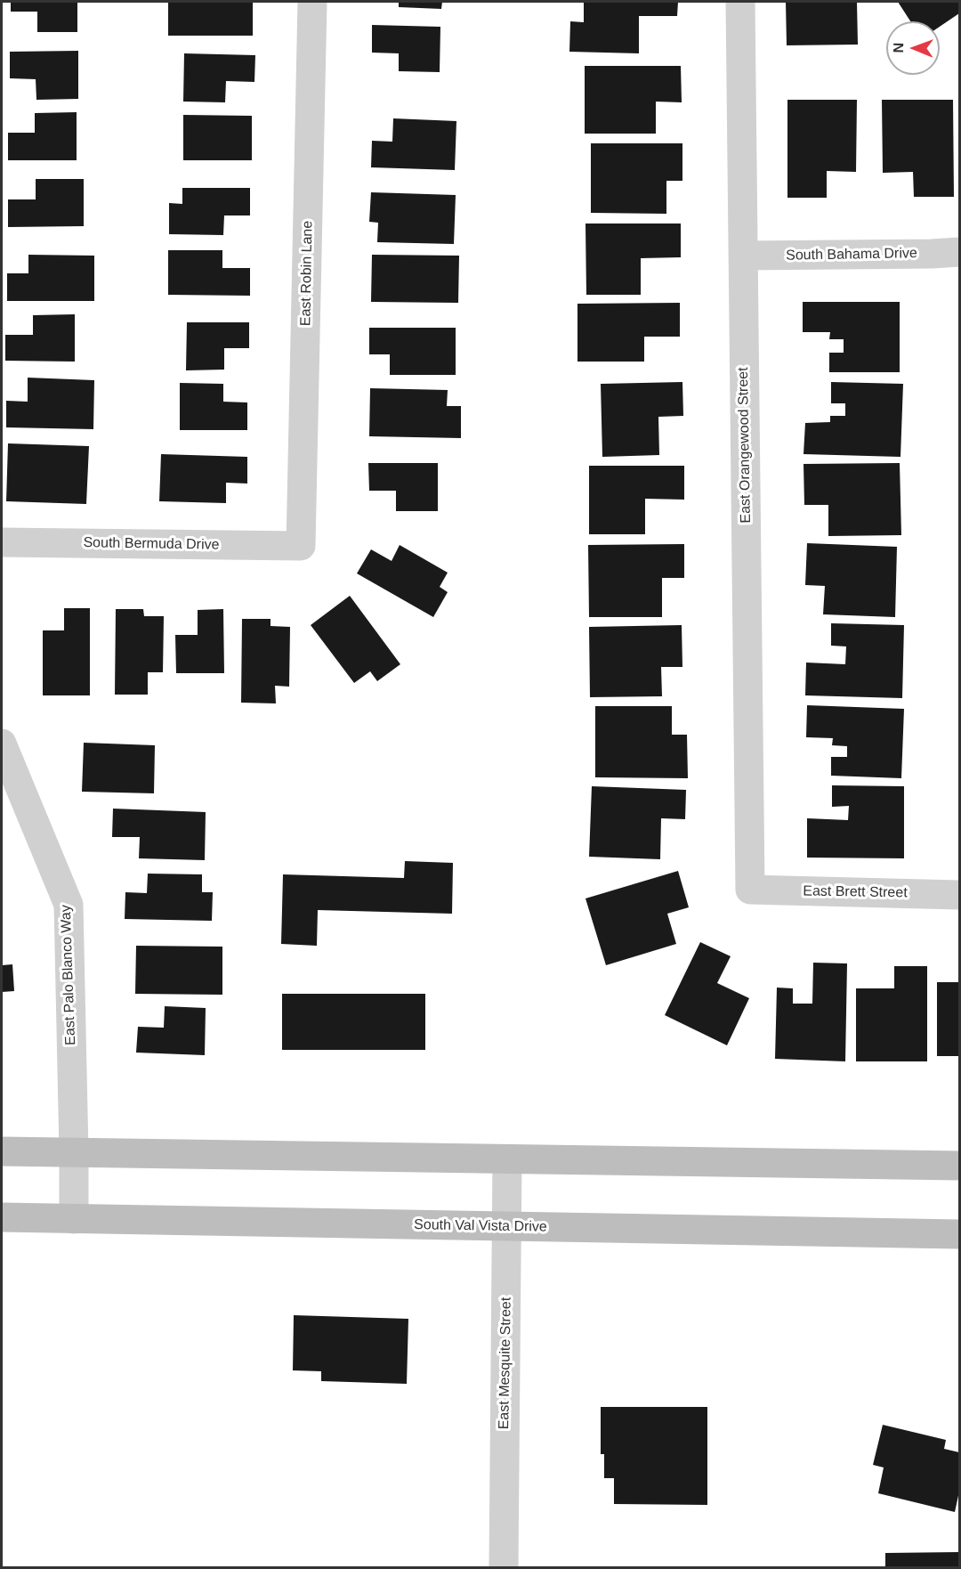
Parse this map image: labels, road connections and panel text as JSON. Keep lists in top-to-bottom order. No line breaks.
{"streets":{"main road":["South Val Vista Drive"],"street":["South Bahama Drive","East Robin Lane","East Orangewood Street","South Bermuda Drive","East Brett Street","East Palo Blanco Way","East Mesquite Street"]},"crossings":[["South Bahama Drive","East Orangewood Street"],["East Robin Lane","South Bermuda Drive"],["East Orangewood Street","East Brett Street"],["East Palo Blanco Way","South Val Vista Drive"],["South Val Vista Drive","East Mesquite Street"]],"north":"left"}
